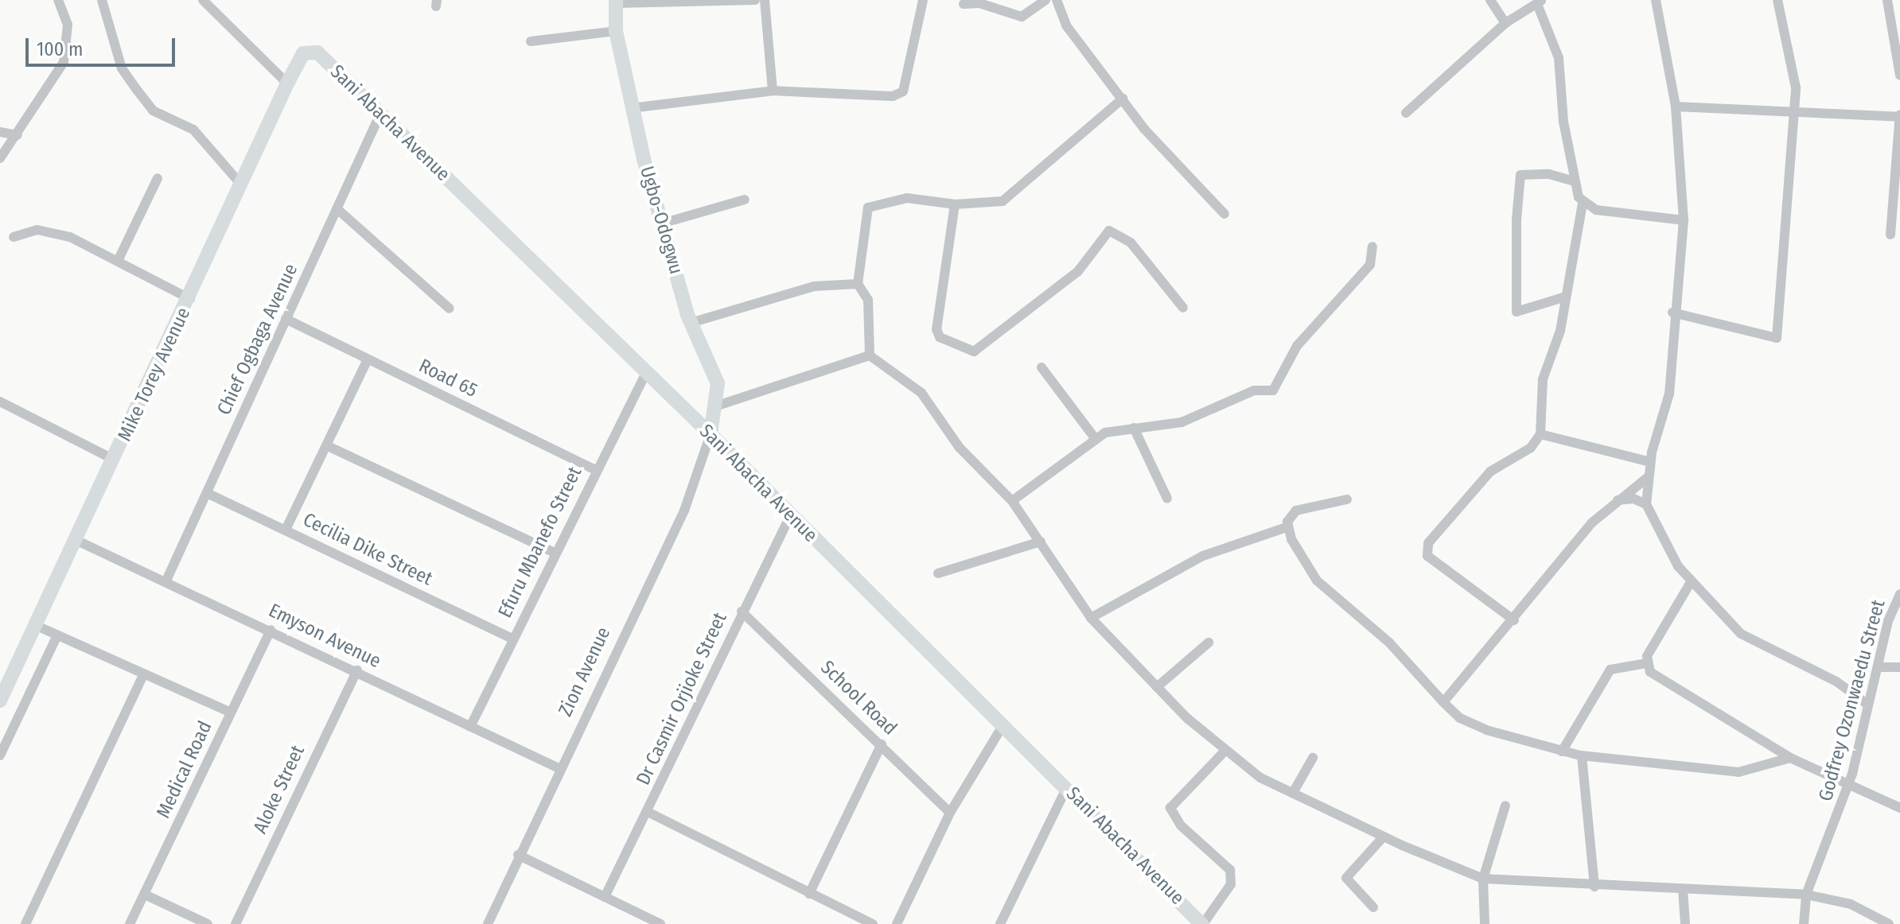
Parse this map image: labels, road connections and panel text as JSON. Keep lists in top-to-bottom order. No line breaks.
{"streets":{"street":["Sani Abacha Avenue","Ugbo-Odogwu","Chief Ogbaga Avenue","Mike Torey Avenue","Road 65","Efuru Mbanefo Street","Cecilia Dike Street","Emyson Avenue","Zion Avenue","School Road","Dr Casmir Orjioke Street","Godfrey Ozonwaedu Street","Medical Road","Aloke Street"]},"crossings":[["Sani Abacha Avenue","Ugbo-Odogwu"],["Sani Abacha Avenue","Chief Ogbaga Avenue"],["Sani Abacha Avenue","Mike Torey Avenue"],["Sani Abacha Avenue","Efuru Mbanefo Street"],["Sani Abacha Avenue","Zion Avenue"],["Sani Abacha Avenue","Dr Casmir Orjioke Street"],["Ugbo-Odogwu","Zion Avenue"],["Chief Ogbaga Avenue","Road 65"],["Chief Ogbaga Avenue","Cecilia Dike Street"],["Chief Ogbaga Avenue","Emyson Avenue"],["Mike Torey Avenue","Emyson Avenue"],["Road 65","Efuru Mbanefo Street"],["Efuru Mbanefo Street","Cecilia Dike Street"],["Efuru Mbanefo Street","Emyson Avenue"],["Emyson Avenue","Zion Avenue"],["Emyson Avenue","Medical Road"],["Emyson Avenue","Aloke Street"],["School Road","Dr Casmir Orjioke Street"]],"scale_bar":"100 m"}
